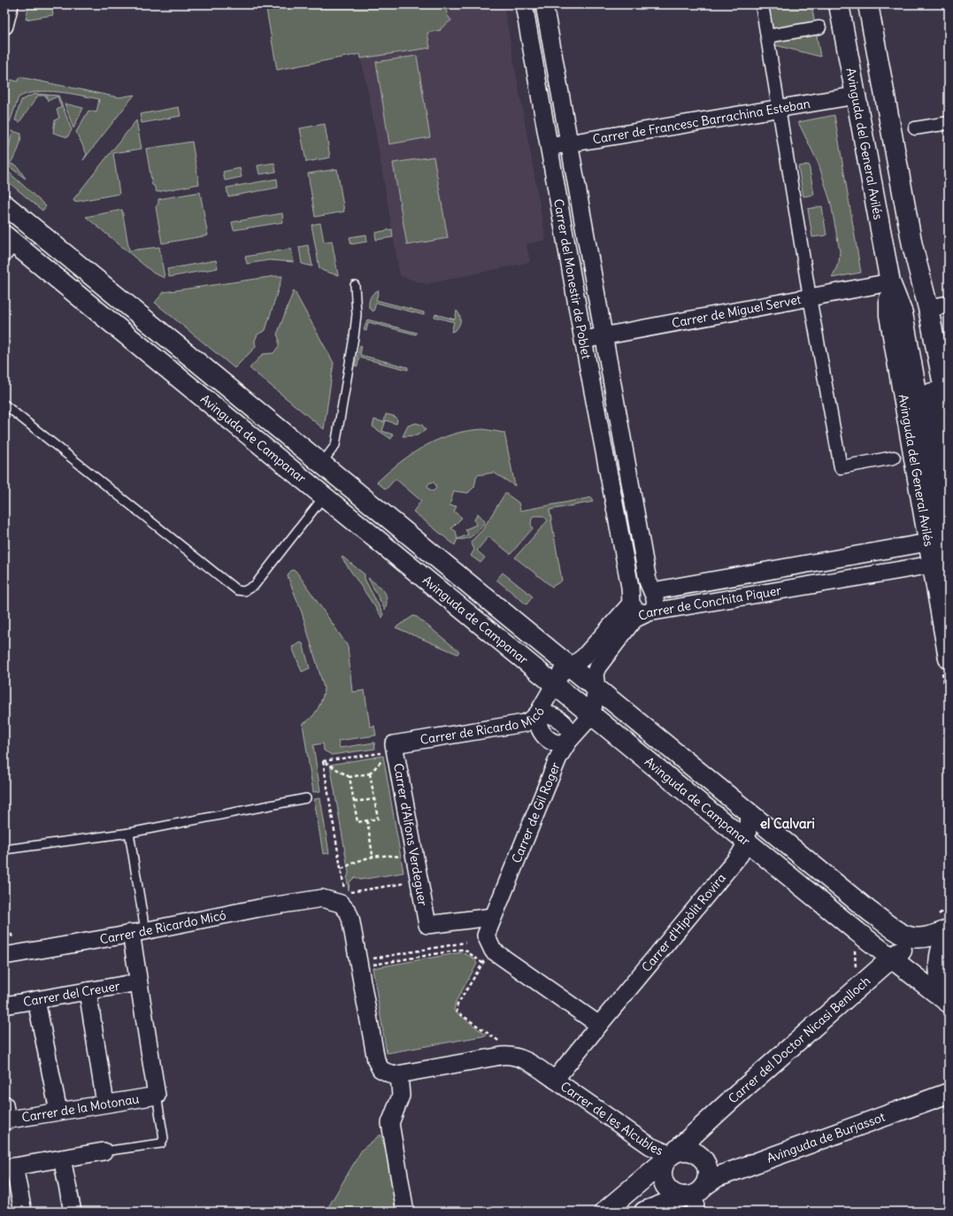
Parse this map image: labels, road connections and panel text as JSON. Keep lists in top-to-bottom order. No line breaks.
{"streets":{"main road":["Avinguda del General Avilés","Avinguda de Campanar","Carrer del Doctor Nicasi Benlloch","Avinguda de Burjassot"],"street":["Carrer de Francesc Barrachina Esteban","Carrer del Monestir de Poblet","Carrer de Miguel Servet","Carrer de Conchita Piquer","Carrer de Ricardo Micó","Carrer de Gil Roger","Carrer d'Alfons Verdeguer","Carrer d'Hipòlit Rovira","Carrer del Creuer","Carrer de la Motonau","Carrer de les Alcubles"]},"crossings":[["Carrer de Francesc Barrachina Esteban","Avinguda del General Avilés"],["Carrer de Francesc Barrachina Esteban","Carrer del Monestir de Poblet"],["Avinguda del General Avilés","Carrer de Miguel Servet"],["Avinguda del General Avilés","Carrer de Conchita Piquer"],["Carrer del Monestir de Poblet","Carrer de Miguel Servet"],["Carrer del Monestir de Poblet","Carrer de Conchita Piquer"],["Avinguda de Campanar","Carrer de Conchita Piquer"],["Avinguda de Campanar","Carrer de Ricardo Micó"],["Avinguda de Campanar","Carrer de Gil Roger"],["Avinguda de Campanar","Carrer d'Hipòlit Rovira"],["Avinguda de Campanar","Carrer del Doctor Nicasi Benlloch"],["Carrer de Conchita Piquer","Carrer de Ricardo Micó"],["Carrer de Conchita Piquer","Carrer de Gil Roger"],["Carrer de Ricardo Micó","Carrer d'Alfons Verdeguer"],["Carrer de Gil Roger","Carrer d'Alfons Verdeguer"],["Carrer de Gil Roger","Carrer d'Hipòlit Rovira"],["Carrer d'Hipòlit Rovira","Carrer de les Alcubles"],["Carrer del Doctor Nicasi Benlloch","Carrer de les Alcubles"],["Carrer del Doctor Nicasi Benlloch","Avinguda de Burjassot"],["Carrer de les Alcubles","Avinguda de Burjassot"]],"districts":["el Calvari"]}
